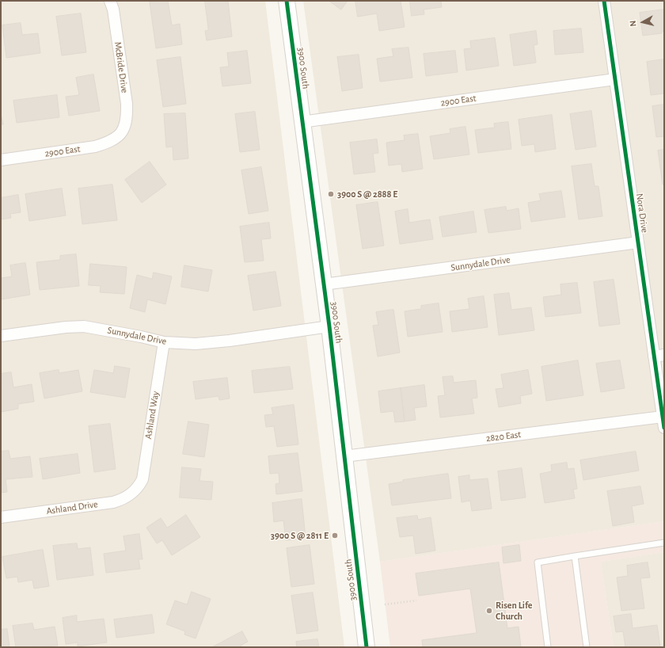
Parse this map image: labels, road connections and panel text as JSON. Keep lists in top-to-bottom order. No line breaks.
{"streets":{"main road":["3900 South"],"street":["McBride Drive","2900 East","Nora Drive","Sunnydale Drive","Ashland Way","2820 East","Ashland Drive"]},"crossings":[["McBride Drive","2900 East"],["3900 South","2900 East"],["3900 South","Sunnydale Drive"],["3900 South","2820 East"],["2900 East","Nora Drive"],["Nora Drive","Sunnydale Drive"],["Nora Drive","2820 East"],["Sunnydale Drive","Ashland Way"],["Ashland Way","Ashland Drive"]],"places":["3900 S @ 2888 E","3900 S @ 2811 E","Risen Life Church"],"north":"left"}
